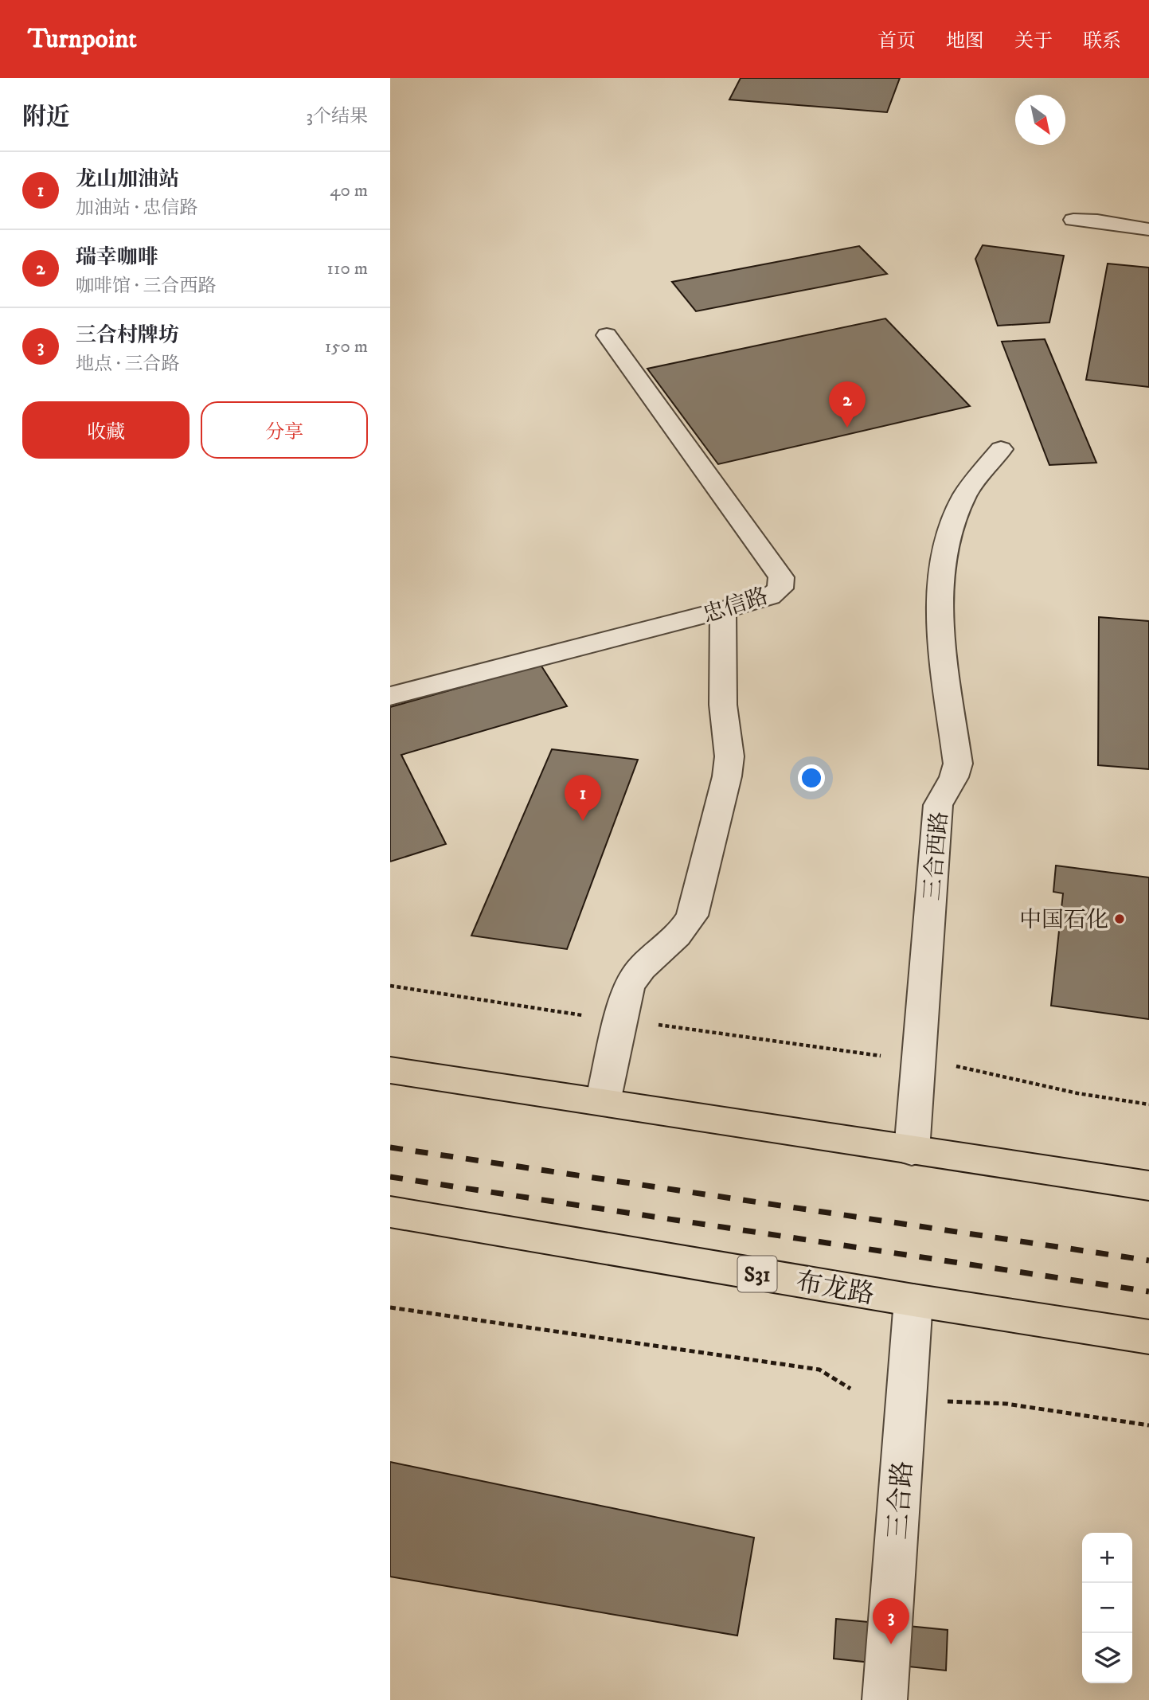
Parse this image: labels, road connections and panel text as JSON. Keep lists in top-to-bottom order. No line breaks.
{"streets":{"main road":["S31","布龙路"],"street":["忠信路","三合西路","三合路"]},"crossings":[["布龙路","三合路"]],"places":["中国石化"],"north":"bottom right","page":{"header":"Turnpoint","nav":["首页","地图","关于","联系"],"heading":["附近","3个结果"],"list":[{"mark":"1","name":"龙山加油站","note":"加油站 · 忠信路","value":"40 m"},{"mark":"2","name":"瑞幸咖啡","note":"咖啡馆 · 三合西路","value":"110 m"},{"mark":"3","name":"三合村牌坊","note":"地点 · 三合路","value":"150 m"}],"pins":["2","1","3"],"buttons":["收藏","分享"],"map_buttons":["+","−"]}}
